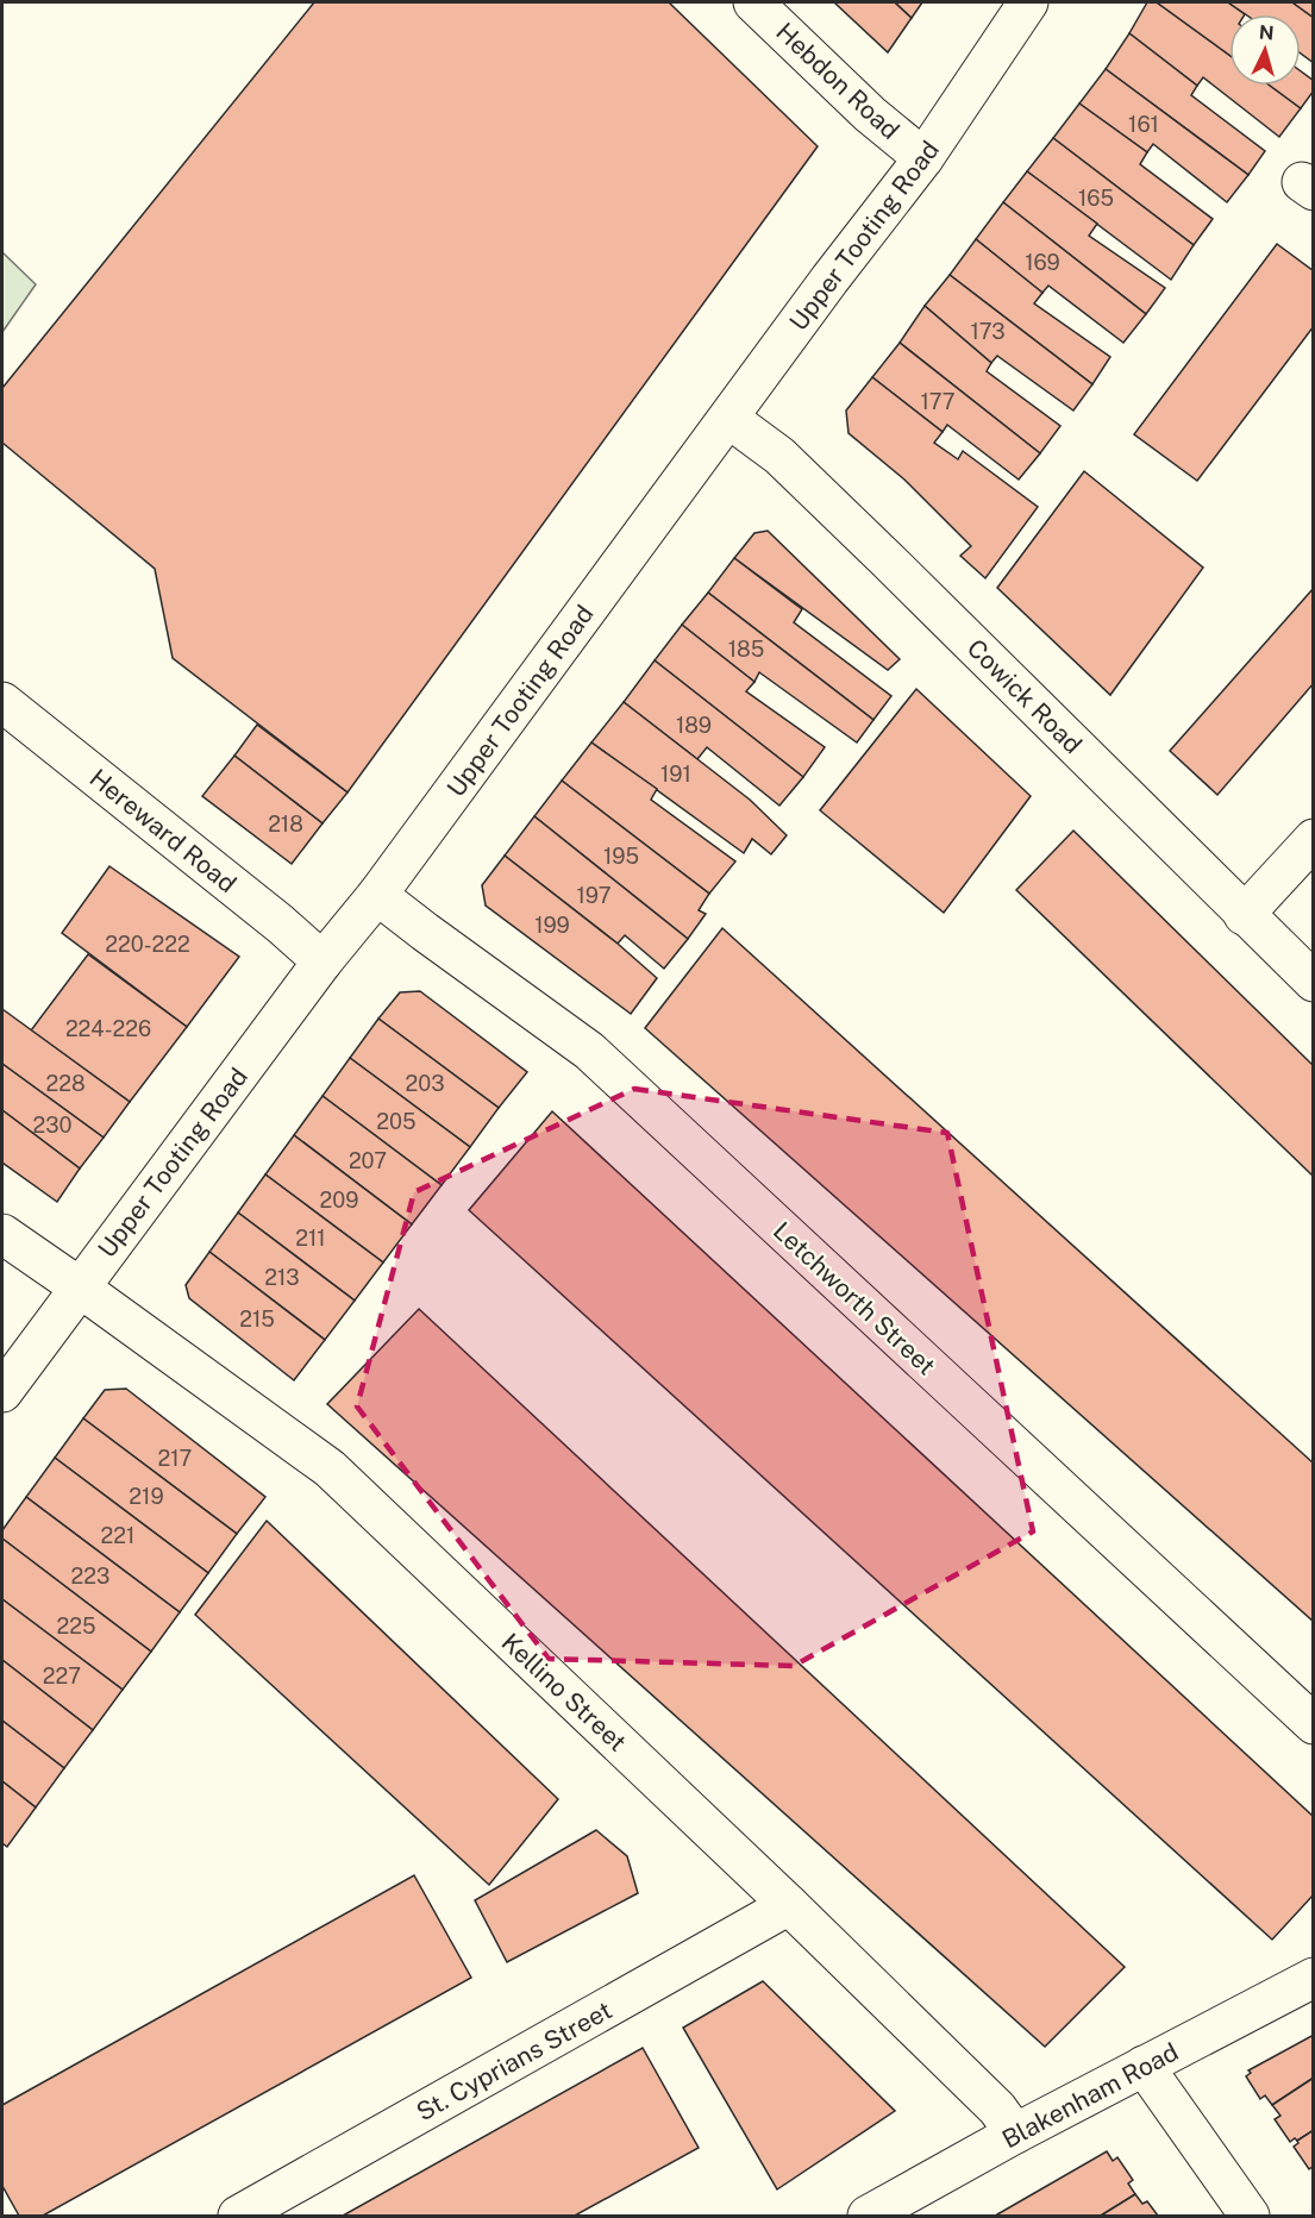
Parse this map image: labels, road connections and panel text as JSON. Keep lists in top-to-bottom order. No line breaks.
{"streets":{"main road":["Hebdon Road","Upper Tooting Road","Cowick Road","Hereward Road","Letchworth Street","Kellino Street","St. Cyprians Street","Blakenham Road"]},"crossings":[["Hebdon Road","Upper Tooting Road"],["Upper Tooting Road","Cowick Road"],["Upper Tooting Road","Hereward Road"],["Upper Tooting Road","Letchworth Street"],["Upper Tooting Road","Kellino Street"],["Kellino Street","St. Cyprians Street"],["Kellino Street","Blakenham Road"]],"house_numbers":["161","165","169","173","177","185","189","191","218","195","197","199","220-222","224-226","228","203","205","230","207","209","211","213","215","217","219","221","223","225","227"],"north":"top"}
